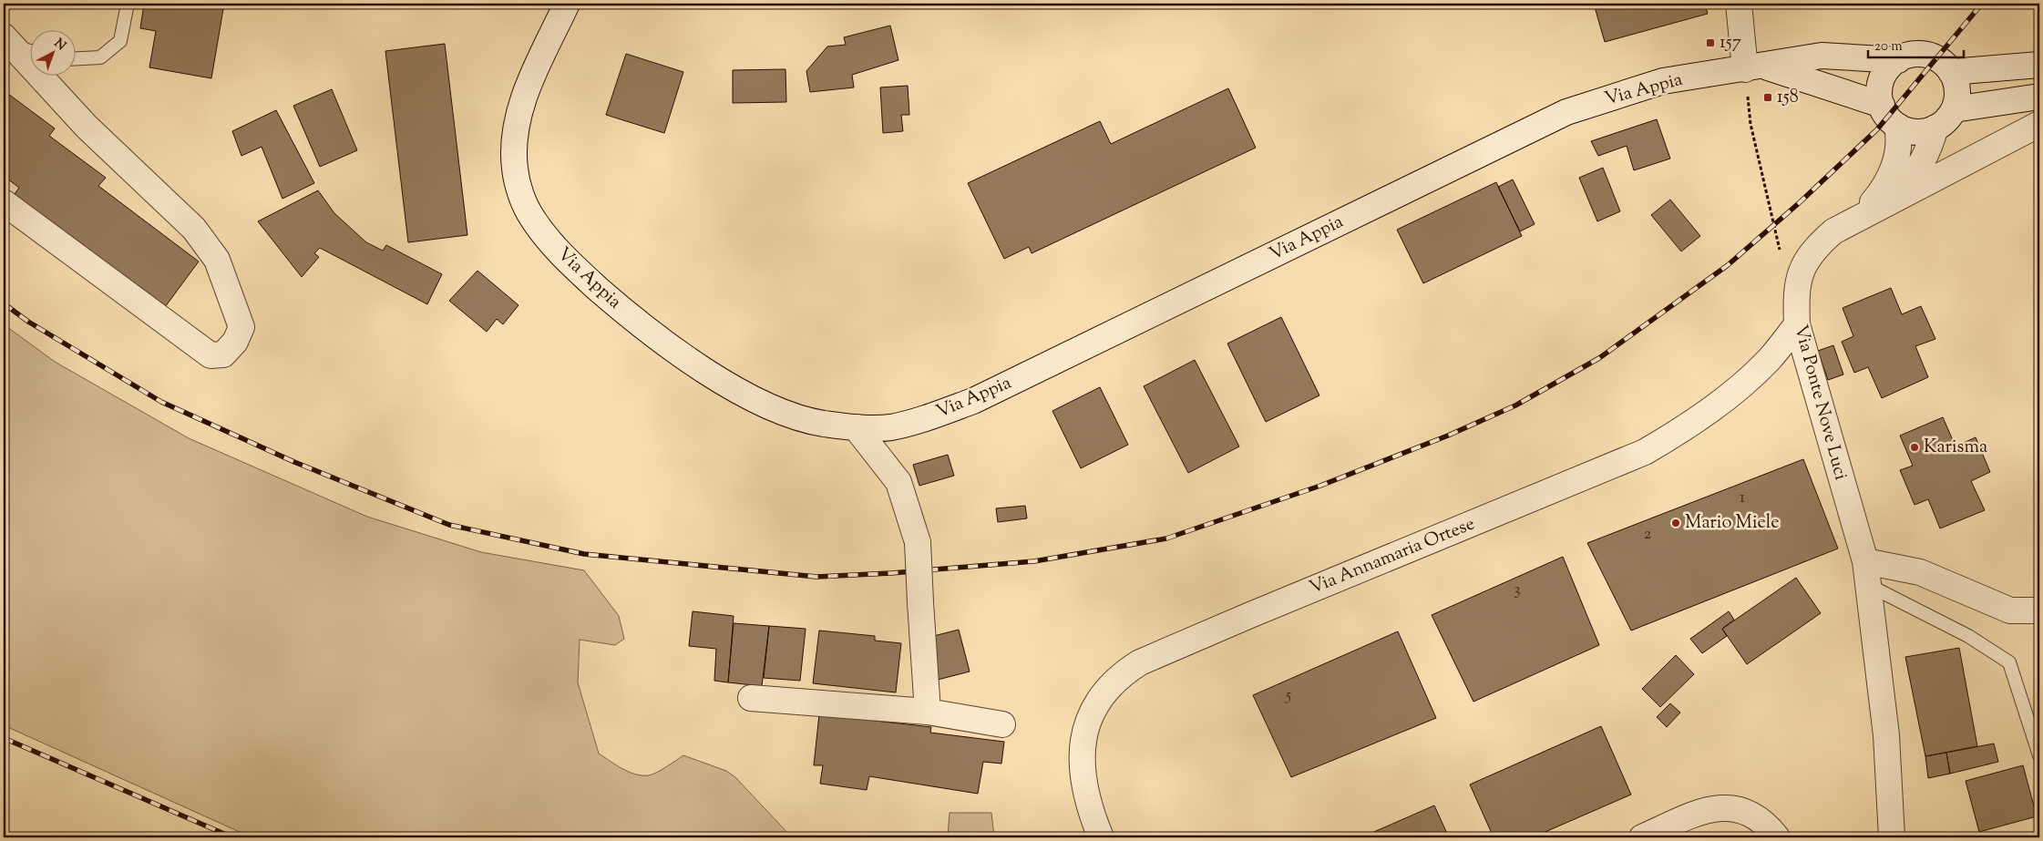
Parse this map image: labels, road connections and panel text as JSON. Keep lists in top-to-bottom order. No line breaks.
{"streets":{"street":["Via Appia","Via Ponte Nove Luci","Via Annamaria Ortese"]},"crossings":[["Via Ponte Nove Luci","Via Annamaria Ortese"]],"places":{"transit":["157","158"],"other":["Karisma","Mario Miele"]},"house_numbers":["1","2","3","5"],"scale_bar":"20 m","north":"top right"}
